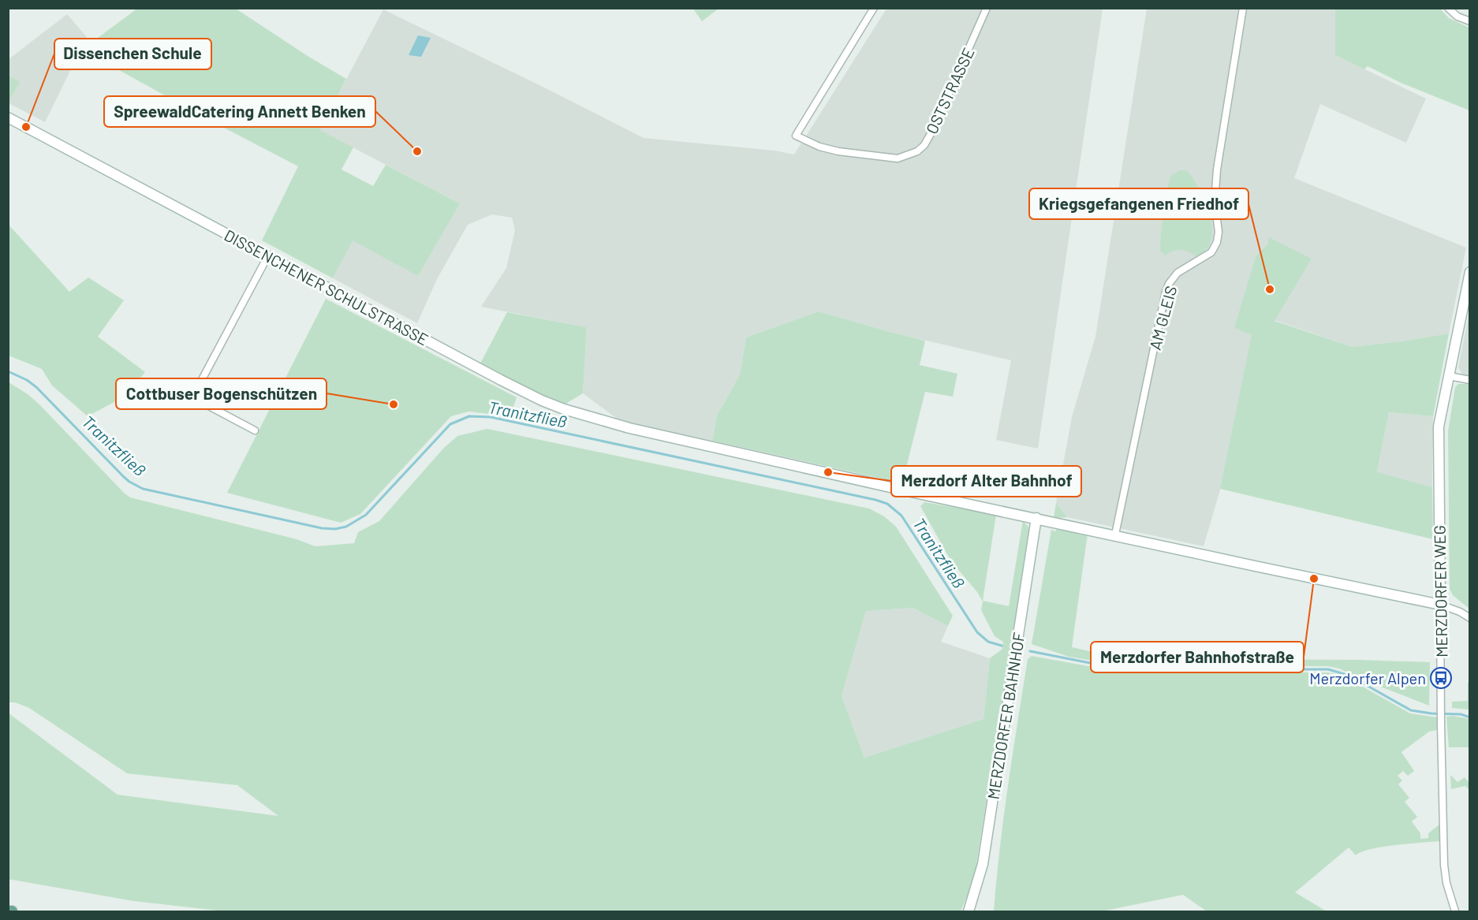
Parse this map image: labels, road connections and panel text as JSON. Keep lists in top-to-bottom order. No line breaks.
{"streets":{"street":["OSTSTRASSE","DISSENCHENER SCHULSTRASSE","AM GLEIS","MERZDORFER WEG","MERZDORFER BAHNHOF"]},"crossings":[["DISSENCHENER SCHULSTRASSE","AM GLEIS"],["DISSENCHENER SCHULSTRASSE","MERZDORFER WEG"],["DISSENCHENER SCHULSTRASSE","MERZDORFER BAHNHOF"]],"water":["Tranitzfließ"],"places":{"other":["Dissenchen Schule","SpreewaldCatering Annett Benken","Kriegsgefangenen Friedhof","Cottbuser Bogenschützen","Merzdorf Alter Bahnhof","Merzdorfer Bahnhofstraße"],"bus stop":["Merzdorfer Alpen"]}}
